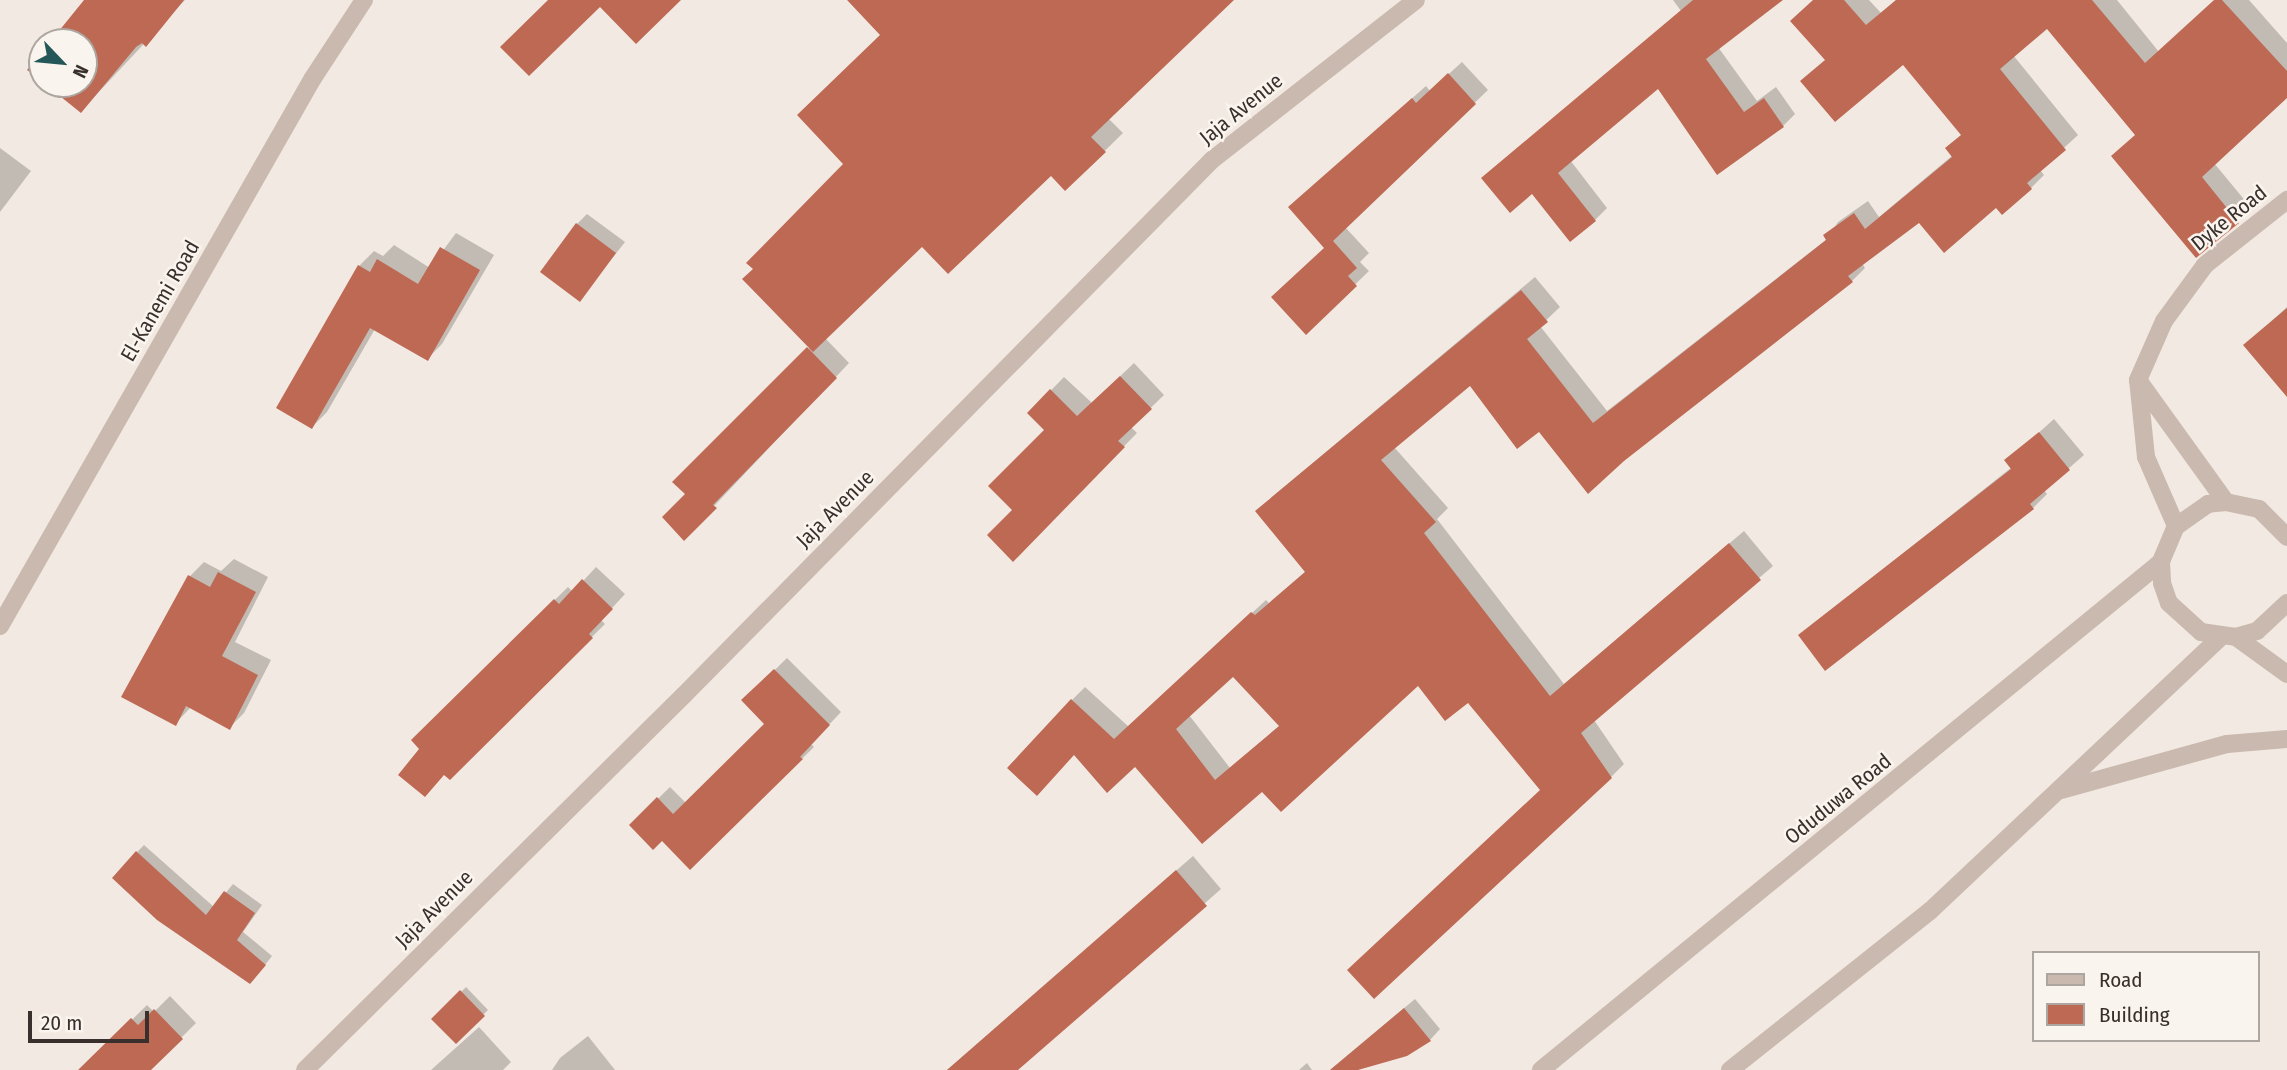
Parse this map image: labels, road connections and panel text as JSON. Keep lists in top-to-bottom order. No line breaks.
{"streets":{"street":["Jaja Avenue","Dyke Road","El-Kanemi Road","Oduduwa Road"]},"legend":["Road","Building"],"scale_bar":"20 m","north":"bottom right"}
